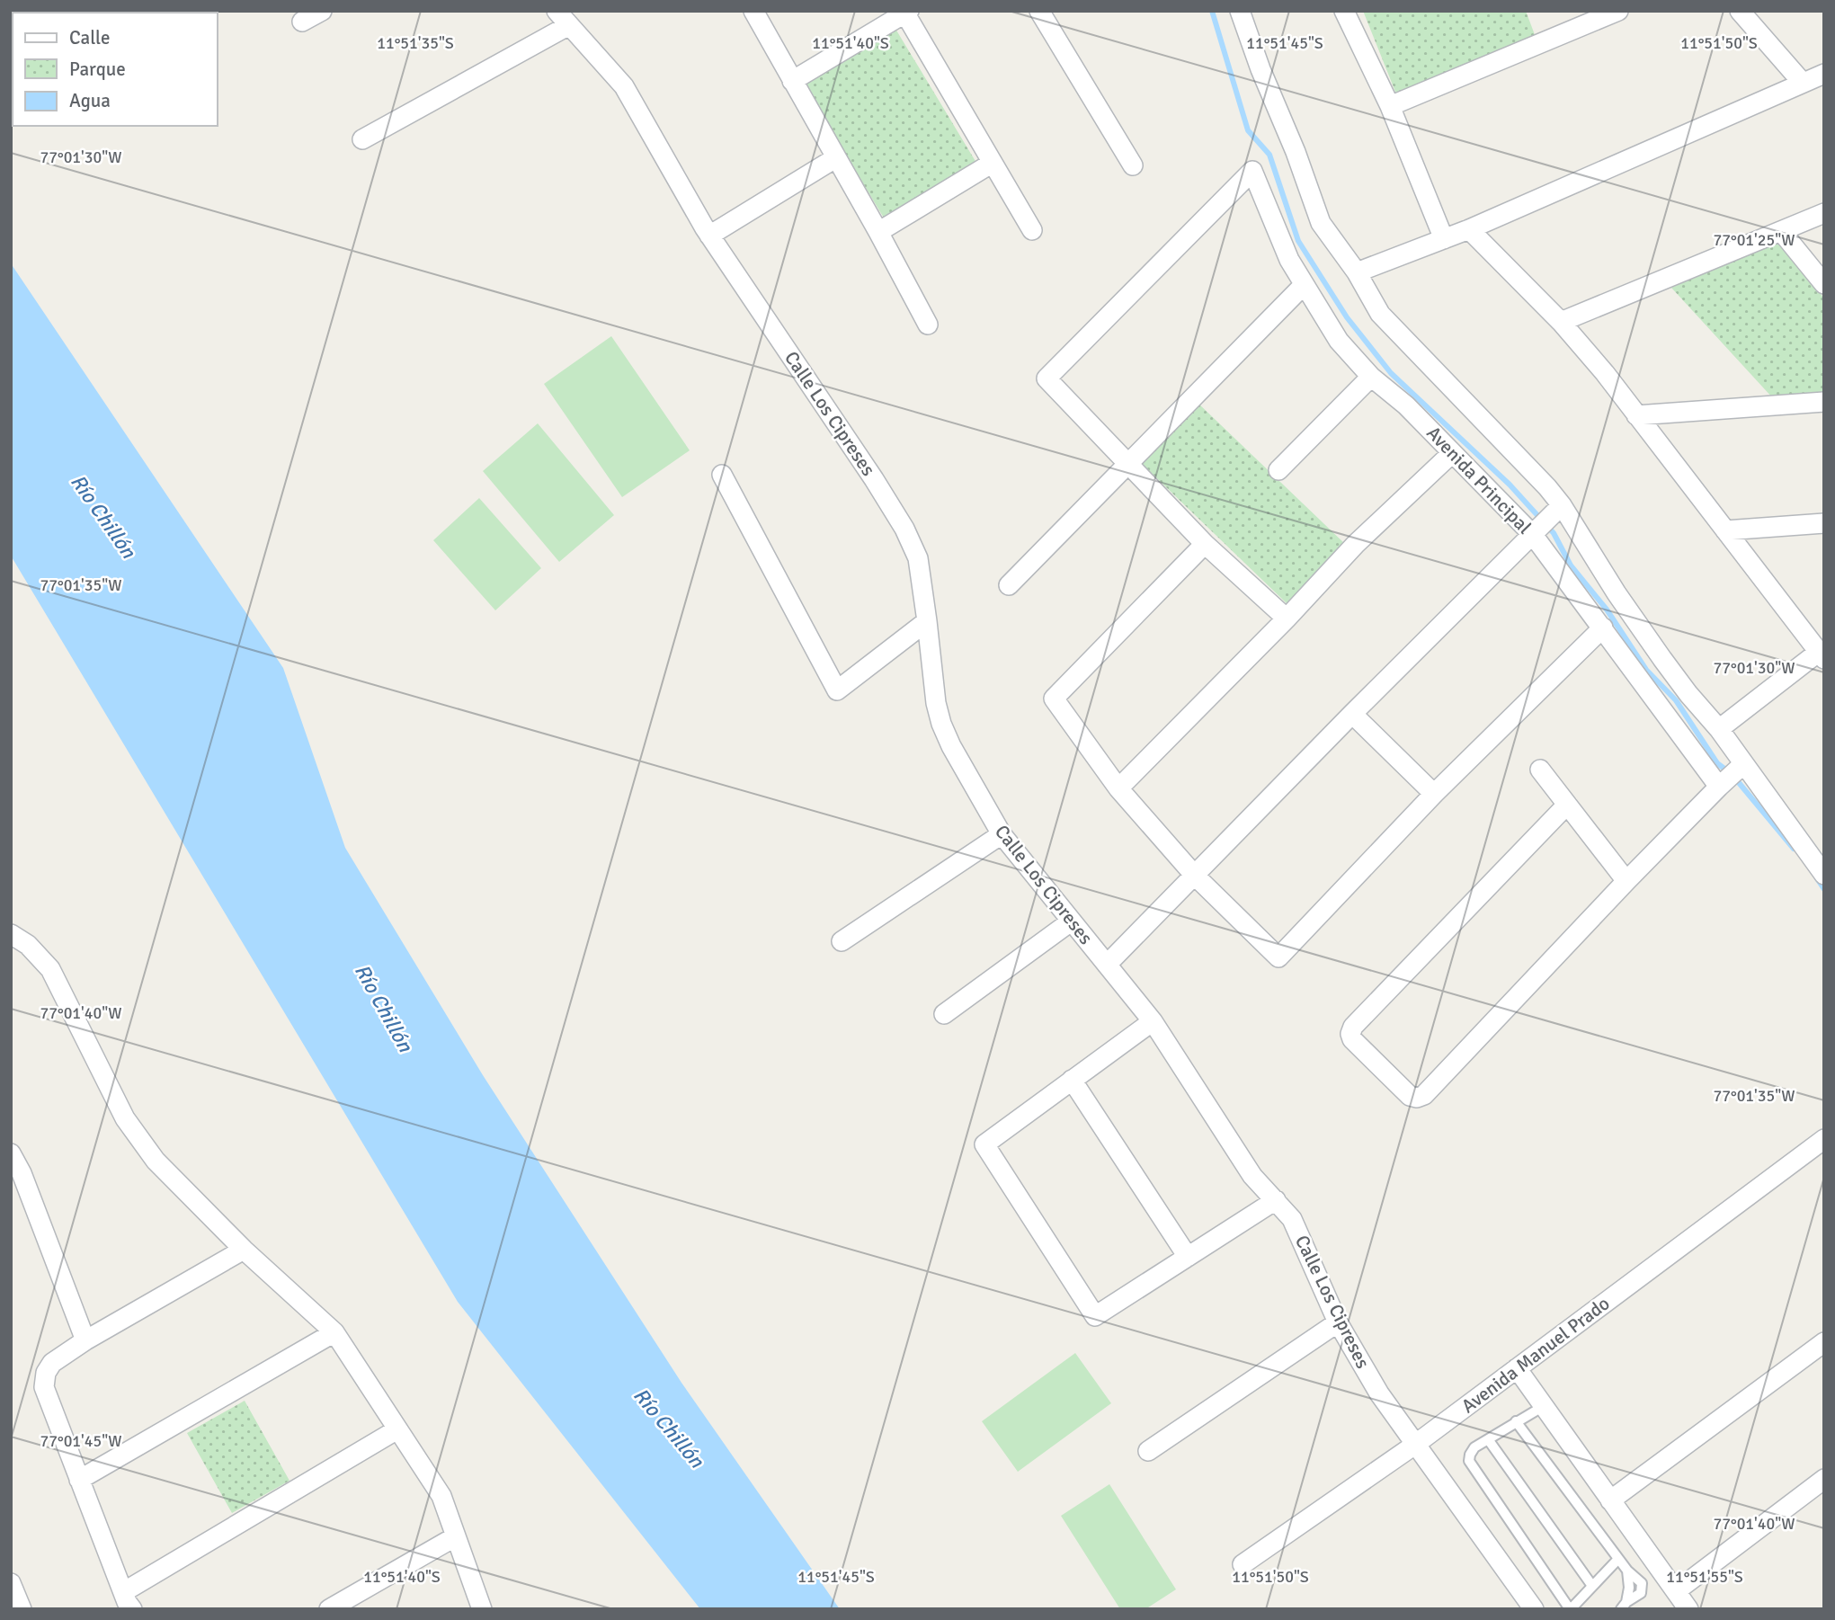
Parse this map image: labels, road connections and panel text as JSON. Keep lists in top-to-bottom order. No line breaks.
{"streets":{"street":["Calle Los Cipreses","Avenida Principal","Avenida Manuel Prado"]},"crossings":[["Calle Los Cipreses","Avenida Manuel Prado"]],"water":["Río Chillón"],"legend":["Calle","Parque","Agua"],"coordinates":["11°51'35\"S","11°51'40\"S","11°51'45\"S","11°51'50\"S","77°01'30\"W","77°01'25\"W","77°01'35\"W","77°01'40\"W","77°01'45\"W","11°51'55\"S"]}
